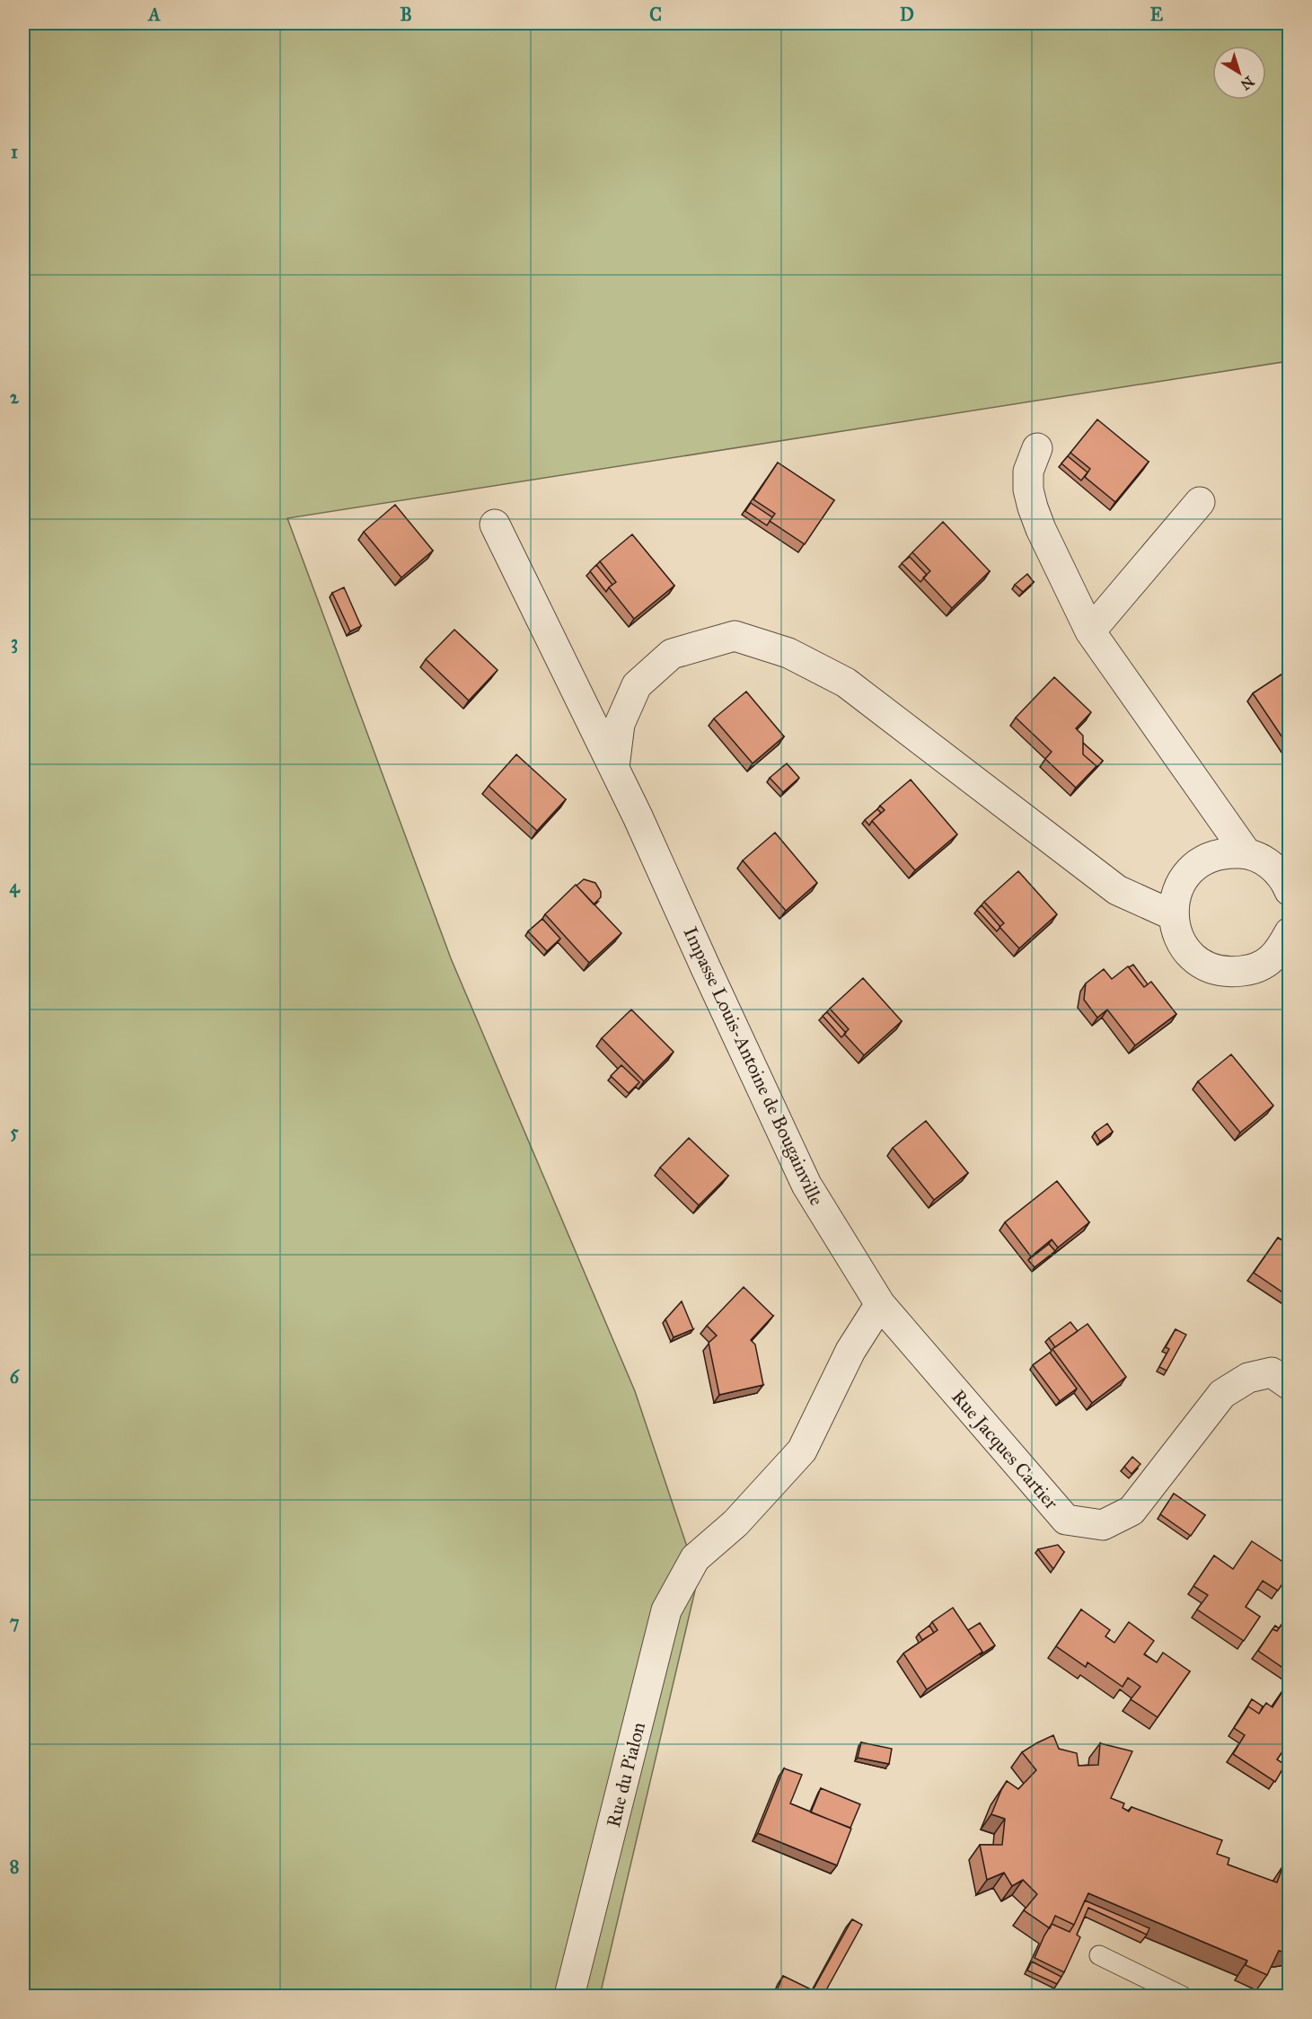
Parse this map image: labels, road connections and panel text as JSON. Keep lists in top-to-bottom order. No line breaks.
{"streets":{"street":["Impasse Louis-Antoine de Bougainville","Rue Jacques Cartier","Rue du Pialon"]},"crossings":[["Impasse Louis-Antoine de Bougainville","Rue Jacques Cartier"],["Impasse Louis-Antoine de Bougainville","Rue du Pialon"],["Rue Jacques Cartier","Rue du Pialon"]],"north":"bottom right","grid":{"columns":["A","B","C","D","E"],"rows":["1","2","3","4","5","6","7","8"]}}
